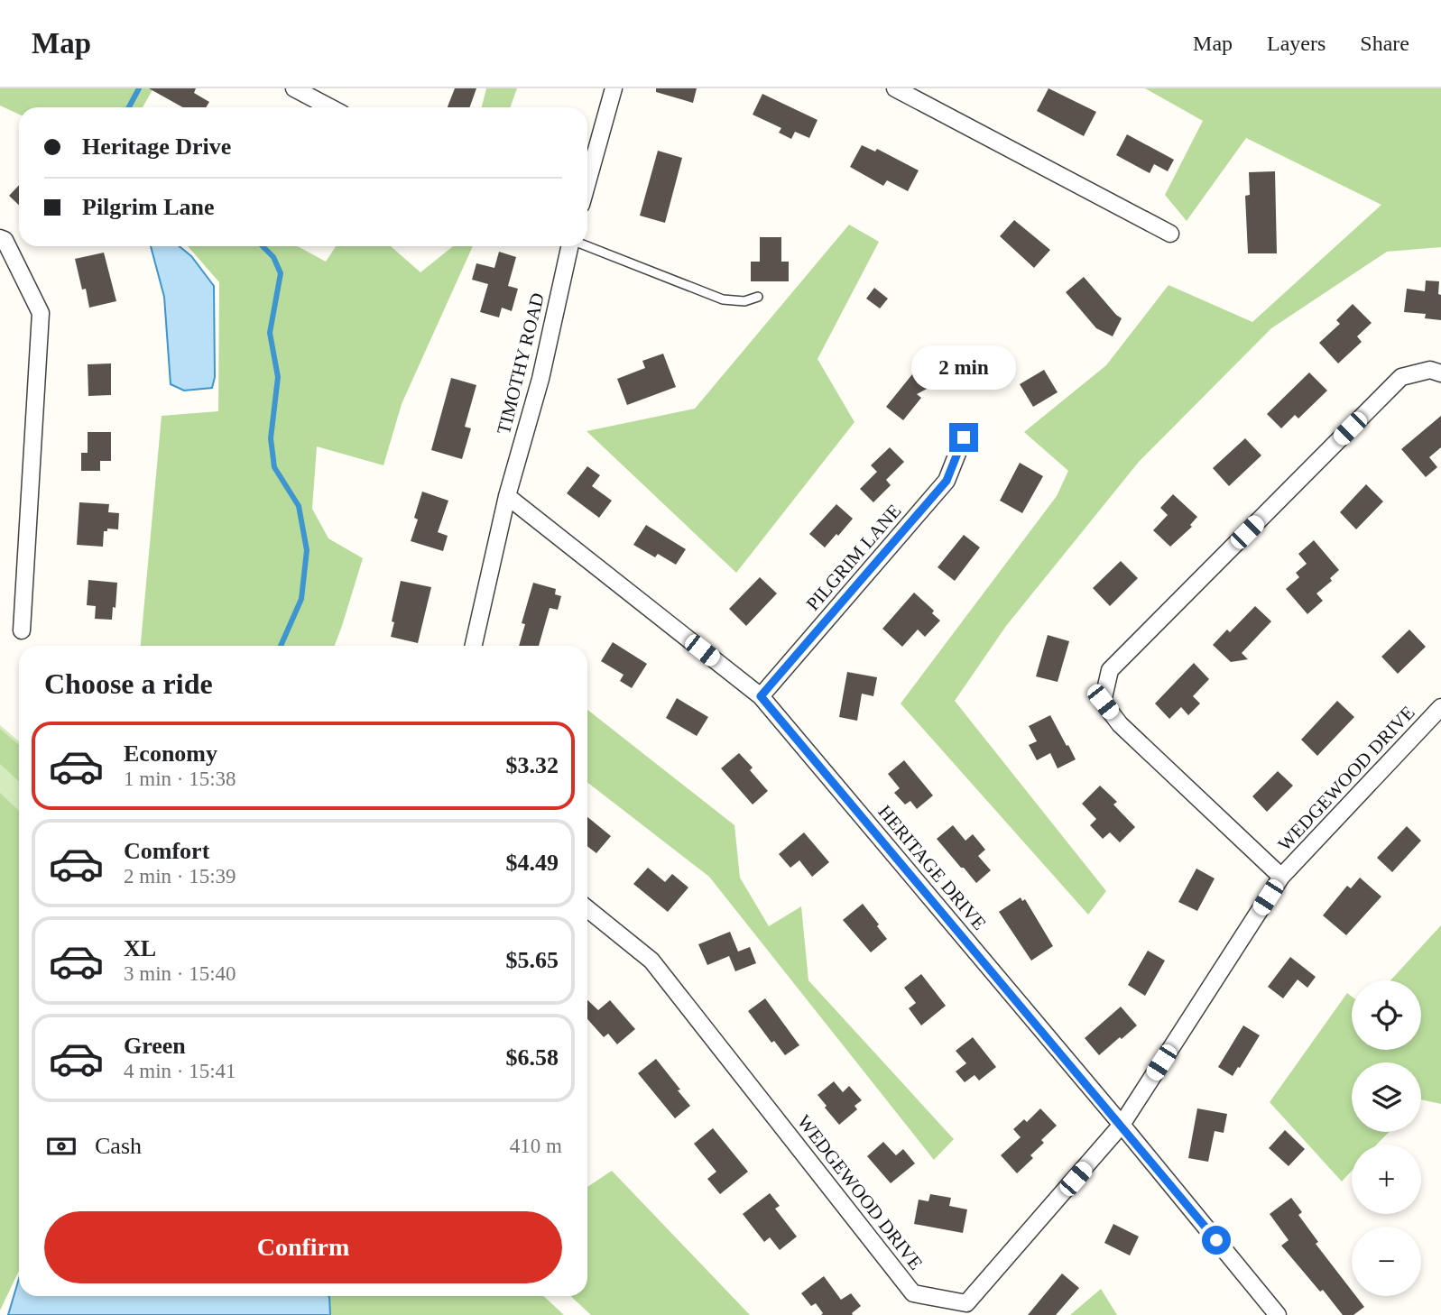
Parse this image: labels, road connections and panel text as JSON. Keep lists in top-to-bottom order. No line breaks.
{"streets":{"street":["TIMOTHY ROAD","PILGRIM LANE","WEDGEWOOD DRIVE","HERITAGE DRIVE"]},"crossings":[["TIMOTHY ROAD","HERITAGE DRIVE"],["PILGRIM LANE","HERITAGE DRIVE"],["WEDGEWOOD DRIVE","HERITAGE DRIVE"]],"page":{"header":"Map","nav":["Map","Layers","Share"],"banner":["Heritage Drive","Pilgrim Lane"],"bubble":"2 min","heading":"Choose a ride","list":[{"name":"Economy","note":"1 min · 15:38","value":"$3.32"},{"name":"Comfort","note":"2 min · 15:39","value":"$4.49"},{"name":"XL","note":"3 min · 15:40","value":"$5.65"},{"name":"Green","note":"4 min · 15:41","value":"$6.58"}],"map_buttons":["+","−"],"pay":["Cash","410 m"],"buttons":"Confirm"}}
